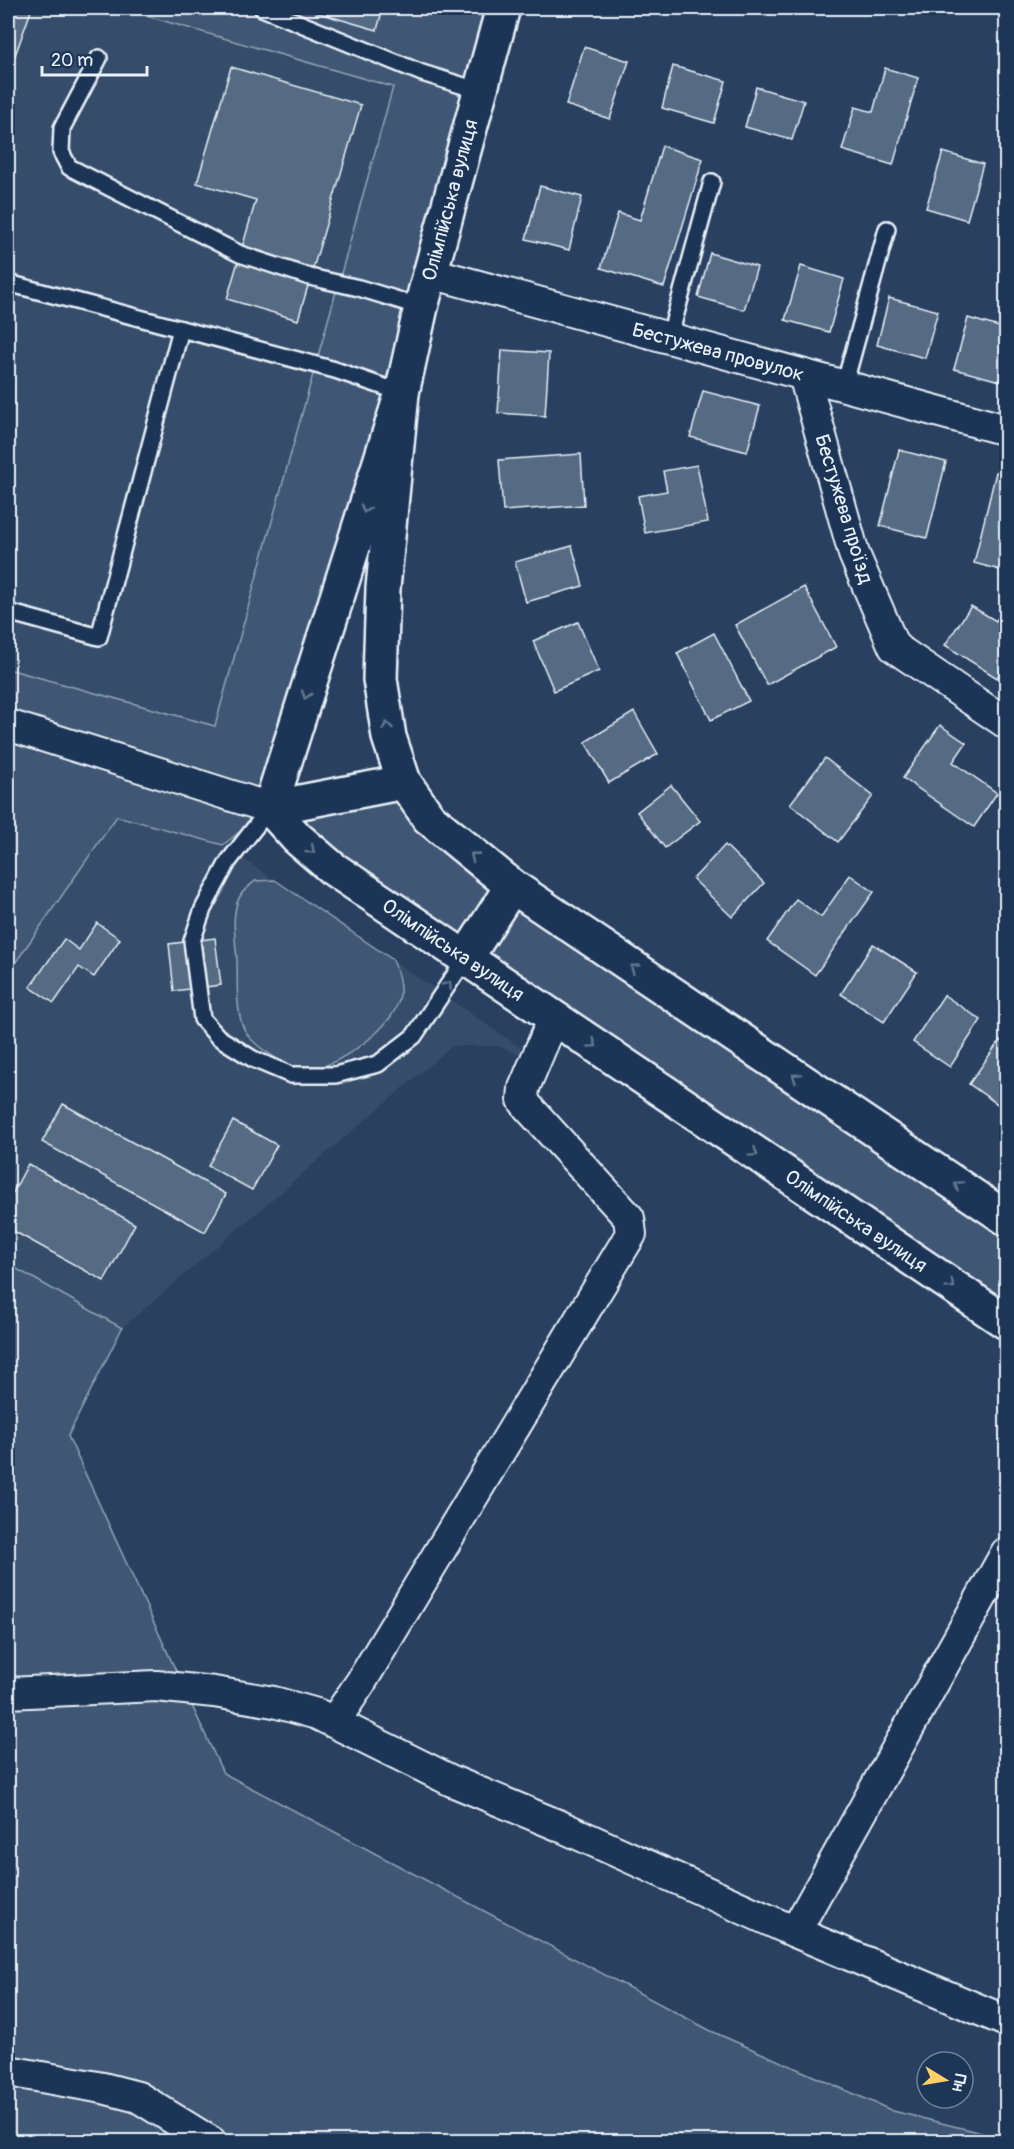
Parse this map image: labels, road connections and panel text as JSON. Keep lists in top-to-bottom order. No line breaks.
{"streets":{"main road":["Олімпійська вулиця"],"street":["Бестужева провулок","Бестужева проїзд"]},"crossings":[["Олімпійська вулиця","Бестужева провулок"],["Бестужева провулок","Бестужева проїзд"]],"scale_bar":"20 m","north":"right"}
